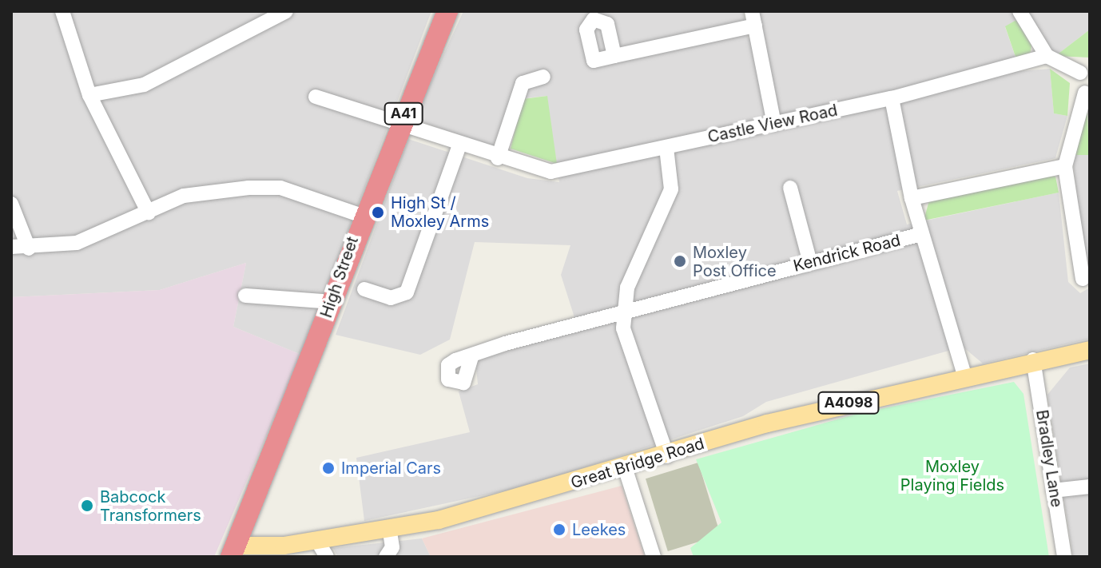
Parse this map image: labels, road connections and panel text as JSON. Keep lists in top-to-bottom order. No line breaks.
{"streets":{"highway":["A41","High Street"],"main road":["A4098","Great Bridge Road"],"street":["Castle View Road","Kendrick Road","Bradley Lane"]},"crossings":[["Castle View Road","High Street"],["High Street","Great Bridge Road"],["Bradley Lane","Great Bridge Road"]],"parks":["Moxley Playing Fields"],"places":["High St / Moxley Arms","Moxley Post Office","Imperial Cars","Babcock Transformers","Leekes"]}
